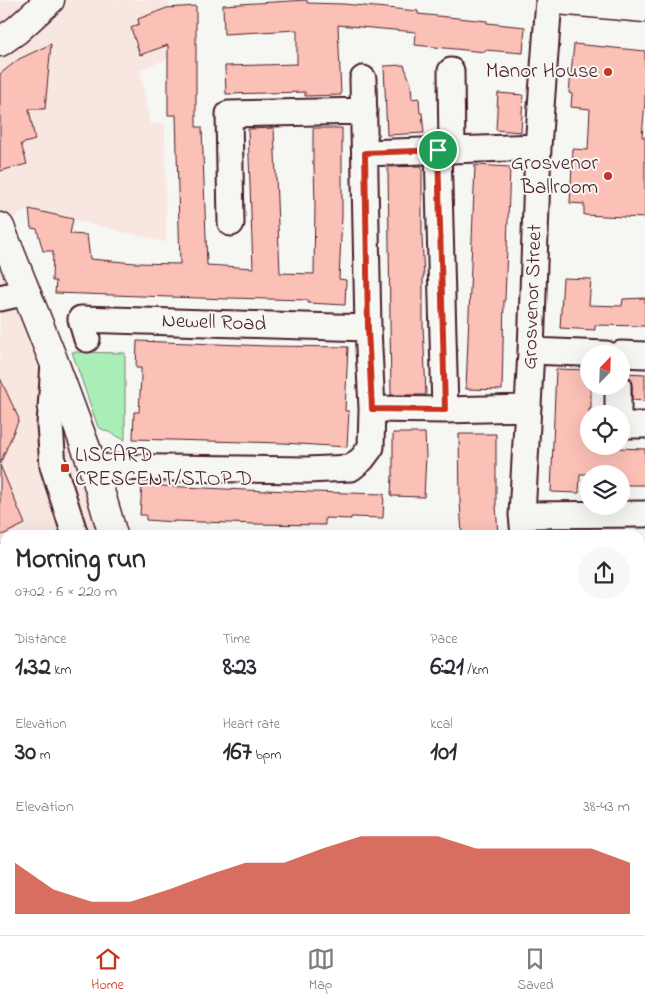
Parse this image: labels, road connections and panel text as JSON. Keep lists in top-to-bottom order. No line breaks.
{"streets":{"street":["Grosvenor Street","Newell Road"]},"places":{"other":["Manor House","Grosvenor Ballroom"],"transit":["LISCARD CRESCENT/STOP D"]},"north":"top right","page":{"heading":["Morning run","07:02 · 6 × 220 m"],"stats":[["Distance","1.32 km"],["Time","8:23"],["Pace","6:21 /km"],["Elevation","30 m"],["Heart rate","167 bpm"],["kcal","101"]],"chart":["Elevation","38–43 m"],"tabs":["Home","Map","Saved"]}}
